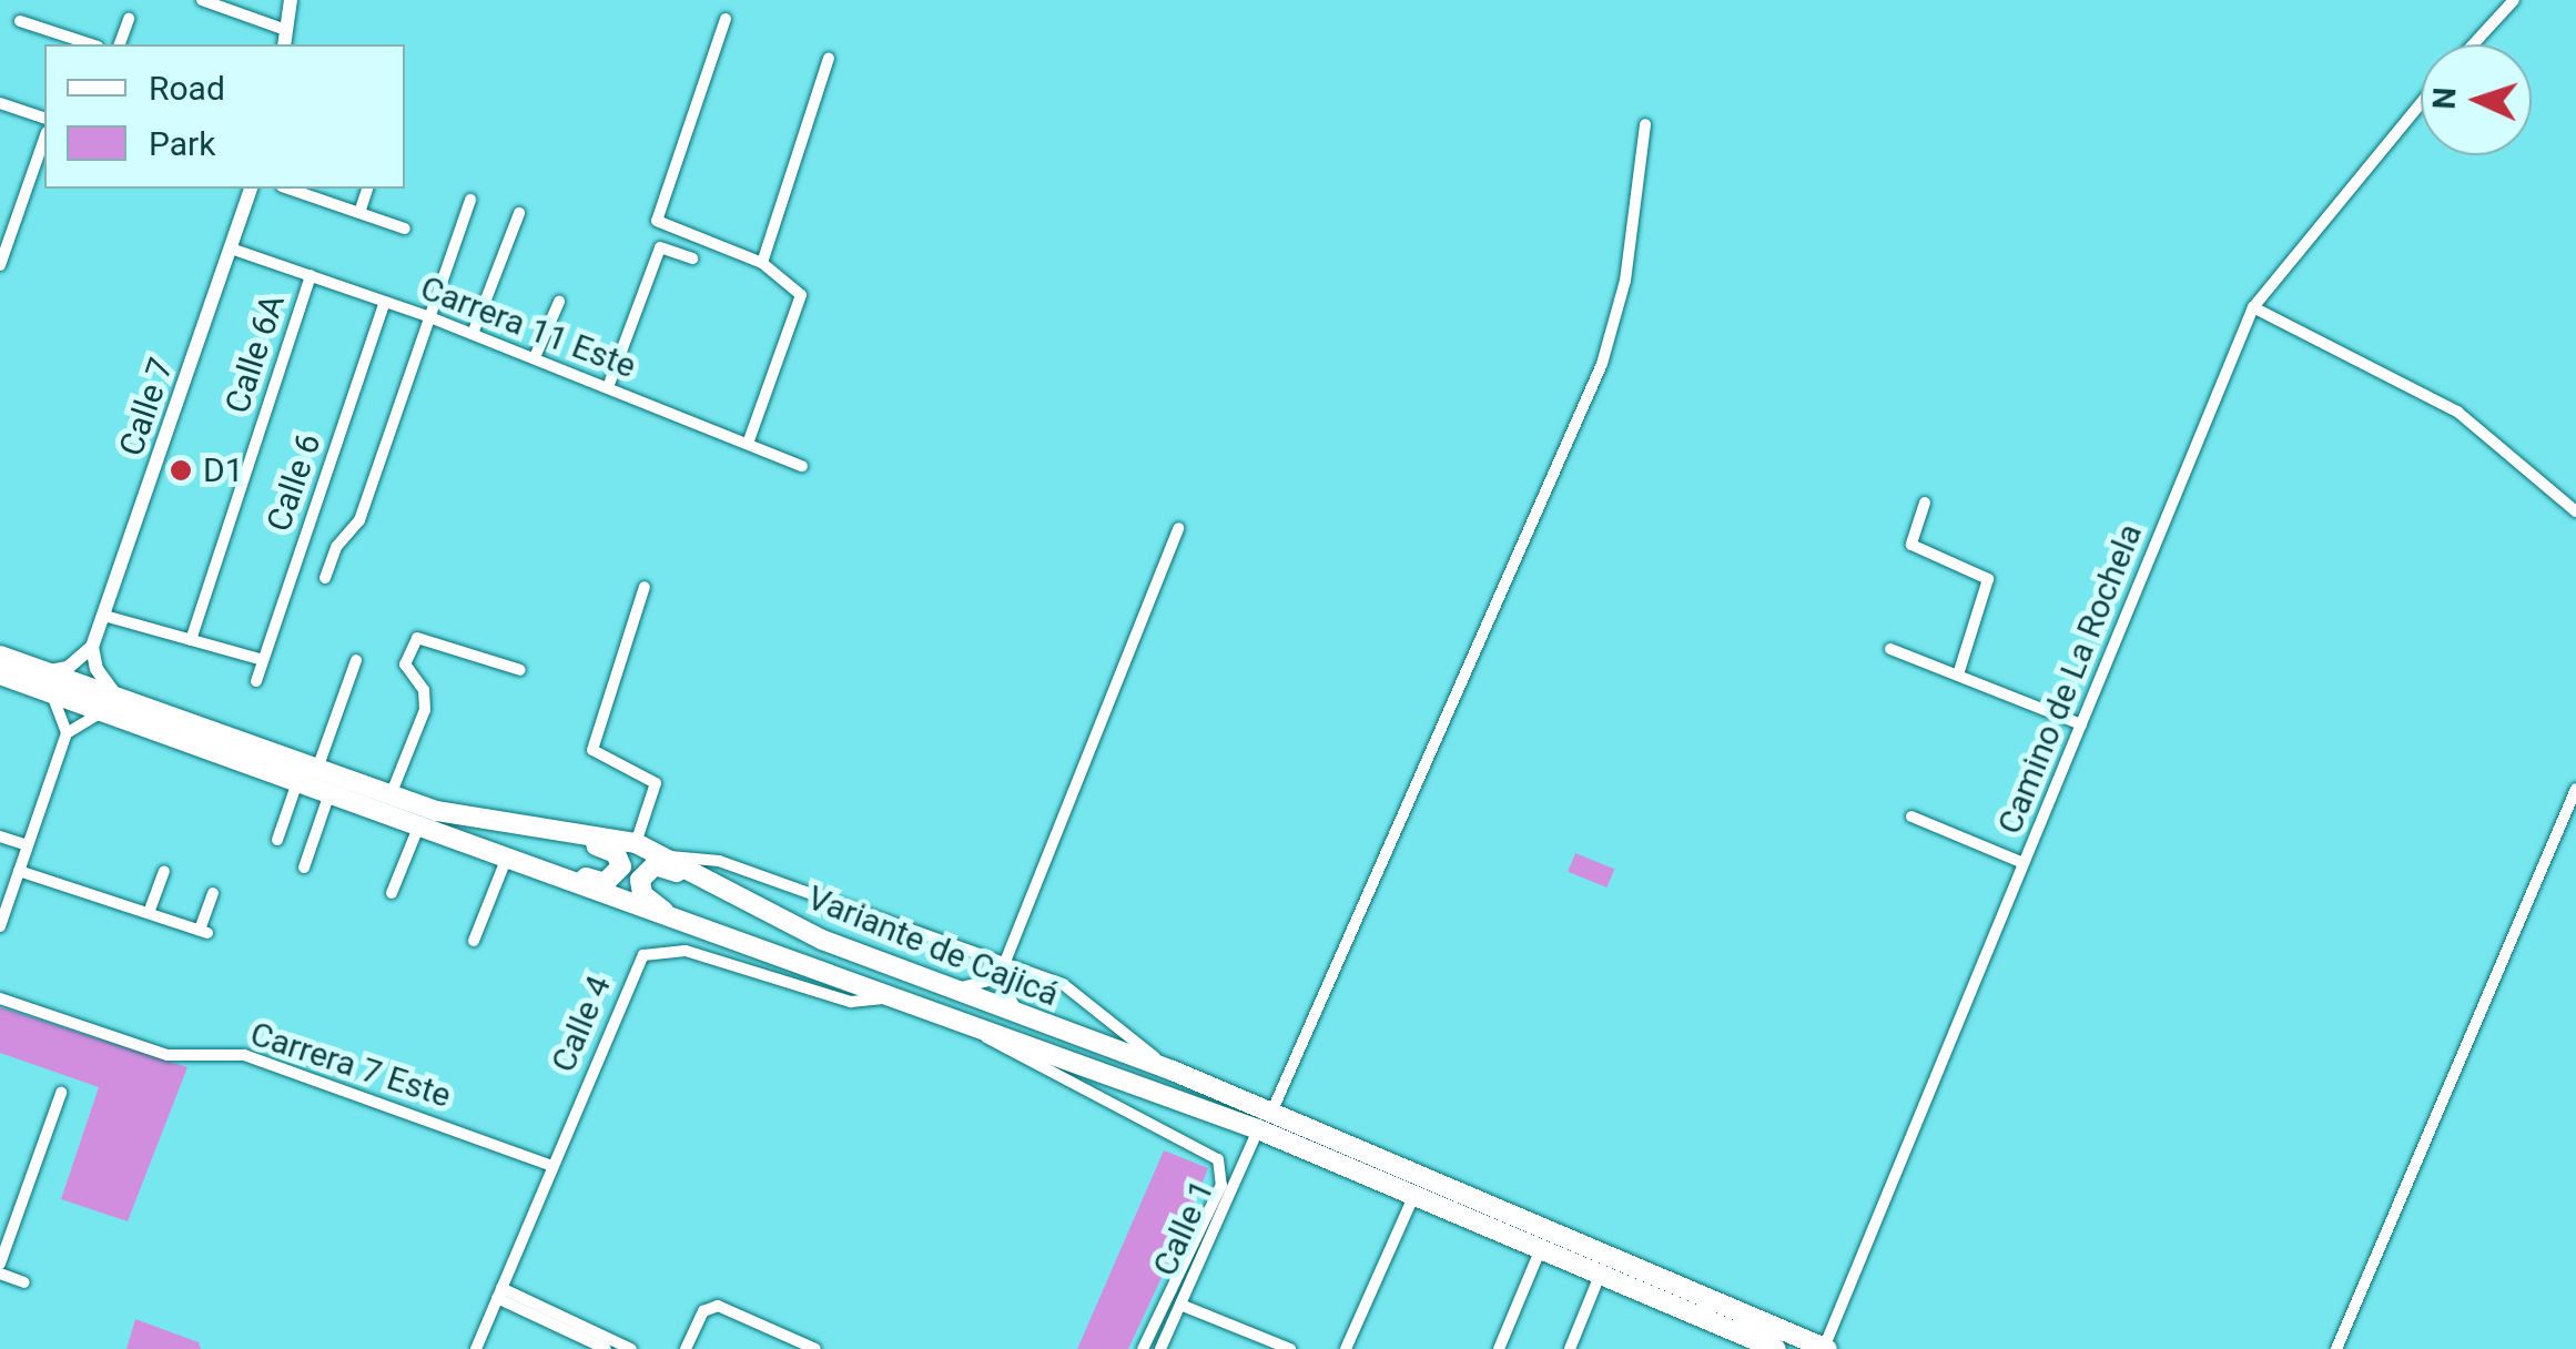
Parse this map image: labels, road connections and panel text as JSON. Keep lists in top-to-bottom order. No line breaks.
{"streets":{"highway":["Variante de Cajicá"],"street":["Carrera 11 Este","Calle 6A","Calle 7","Calle 6","Camino de La Rochela","Calle 4","Carrera 7 Este","Calle 1"]},"crossings":[["Carrera 11 Este","Calle 6A"],["Carrera 11 Este","Calle 7"],["Carrera 11 Este","Calle 6"],["Camino de La Rochela","Variante de Cajicá"],["Variante de Cajicá","Calle 4"],["Variante de Cajicá","Calle 1"],["Calle 4","Carrera 7 Este"]],"places":["D1"],"legend":["Road","Park"],"north":"left"}
